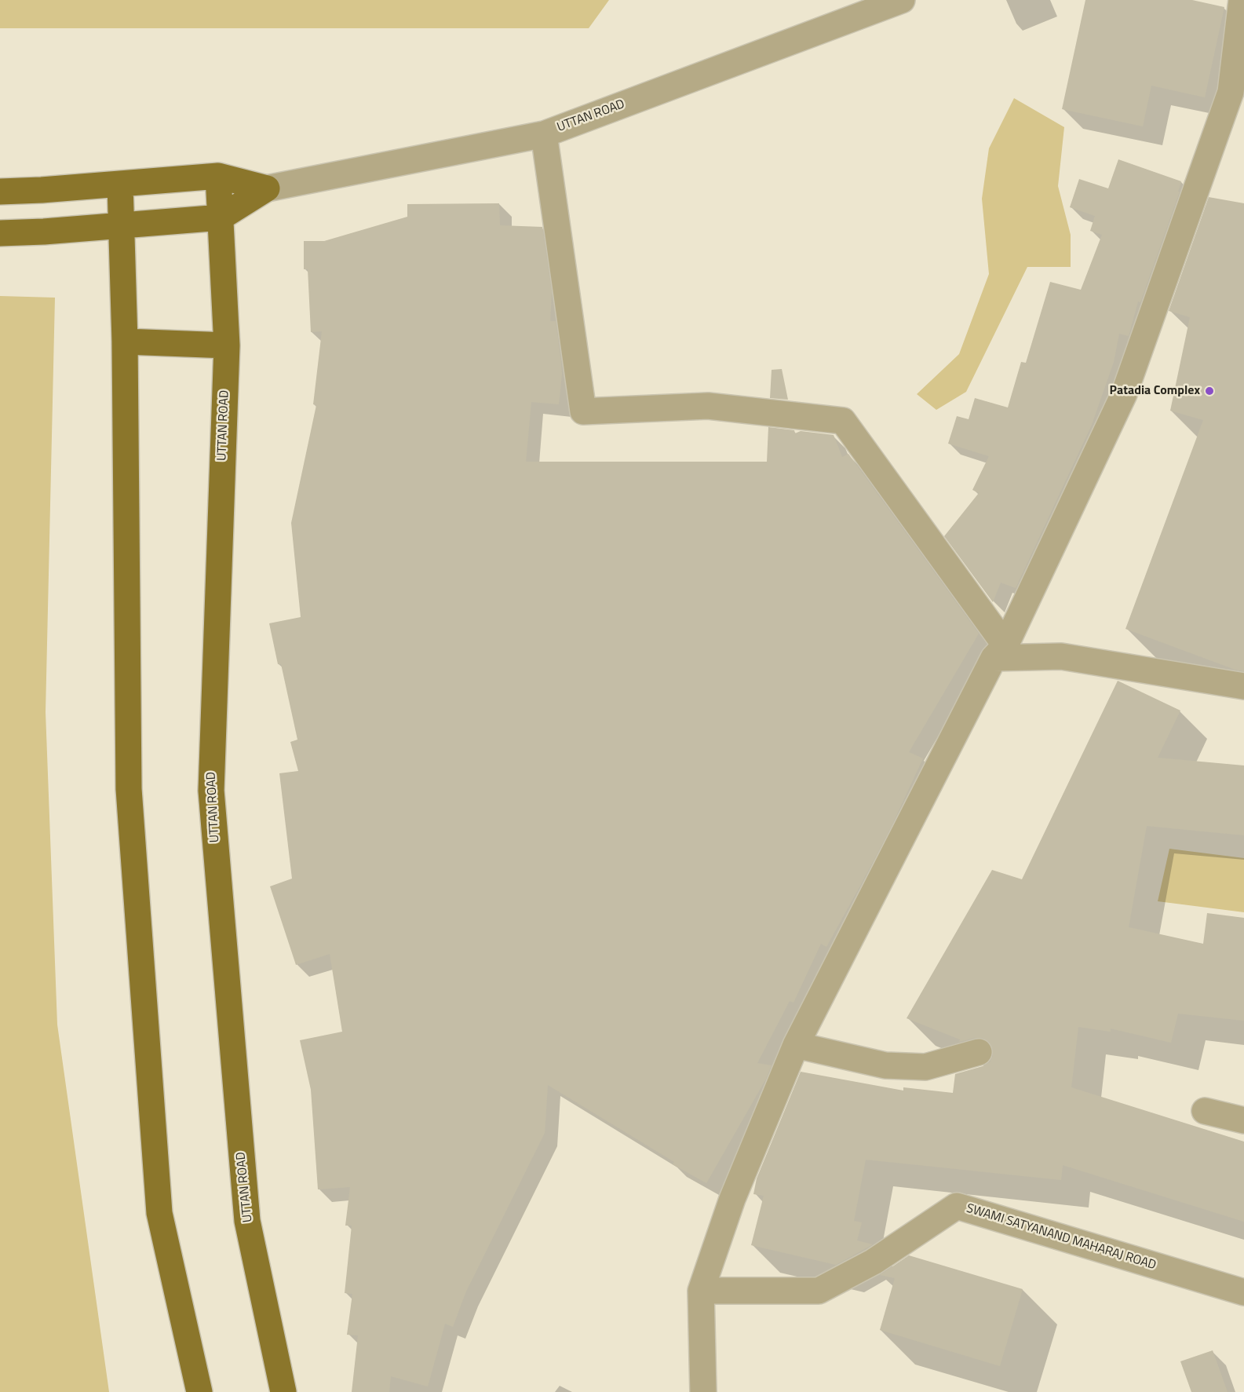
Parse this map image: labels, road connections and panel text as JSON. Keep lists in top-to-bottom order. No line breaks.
{"streets":{"main road":["UTTAN ROAD"],"street":["SWAMI SATYANAND MAHARAJ ROAD"]},"places":["Patadia Complex"]}
